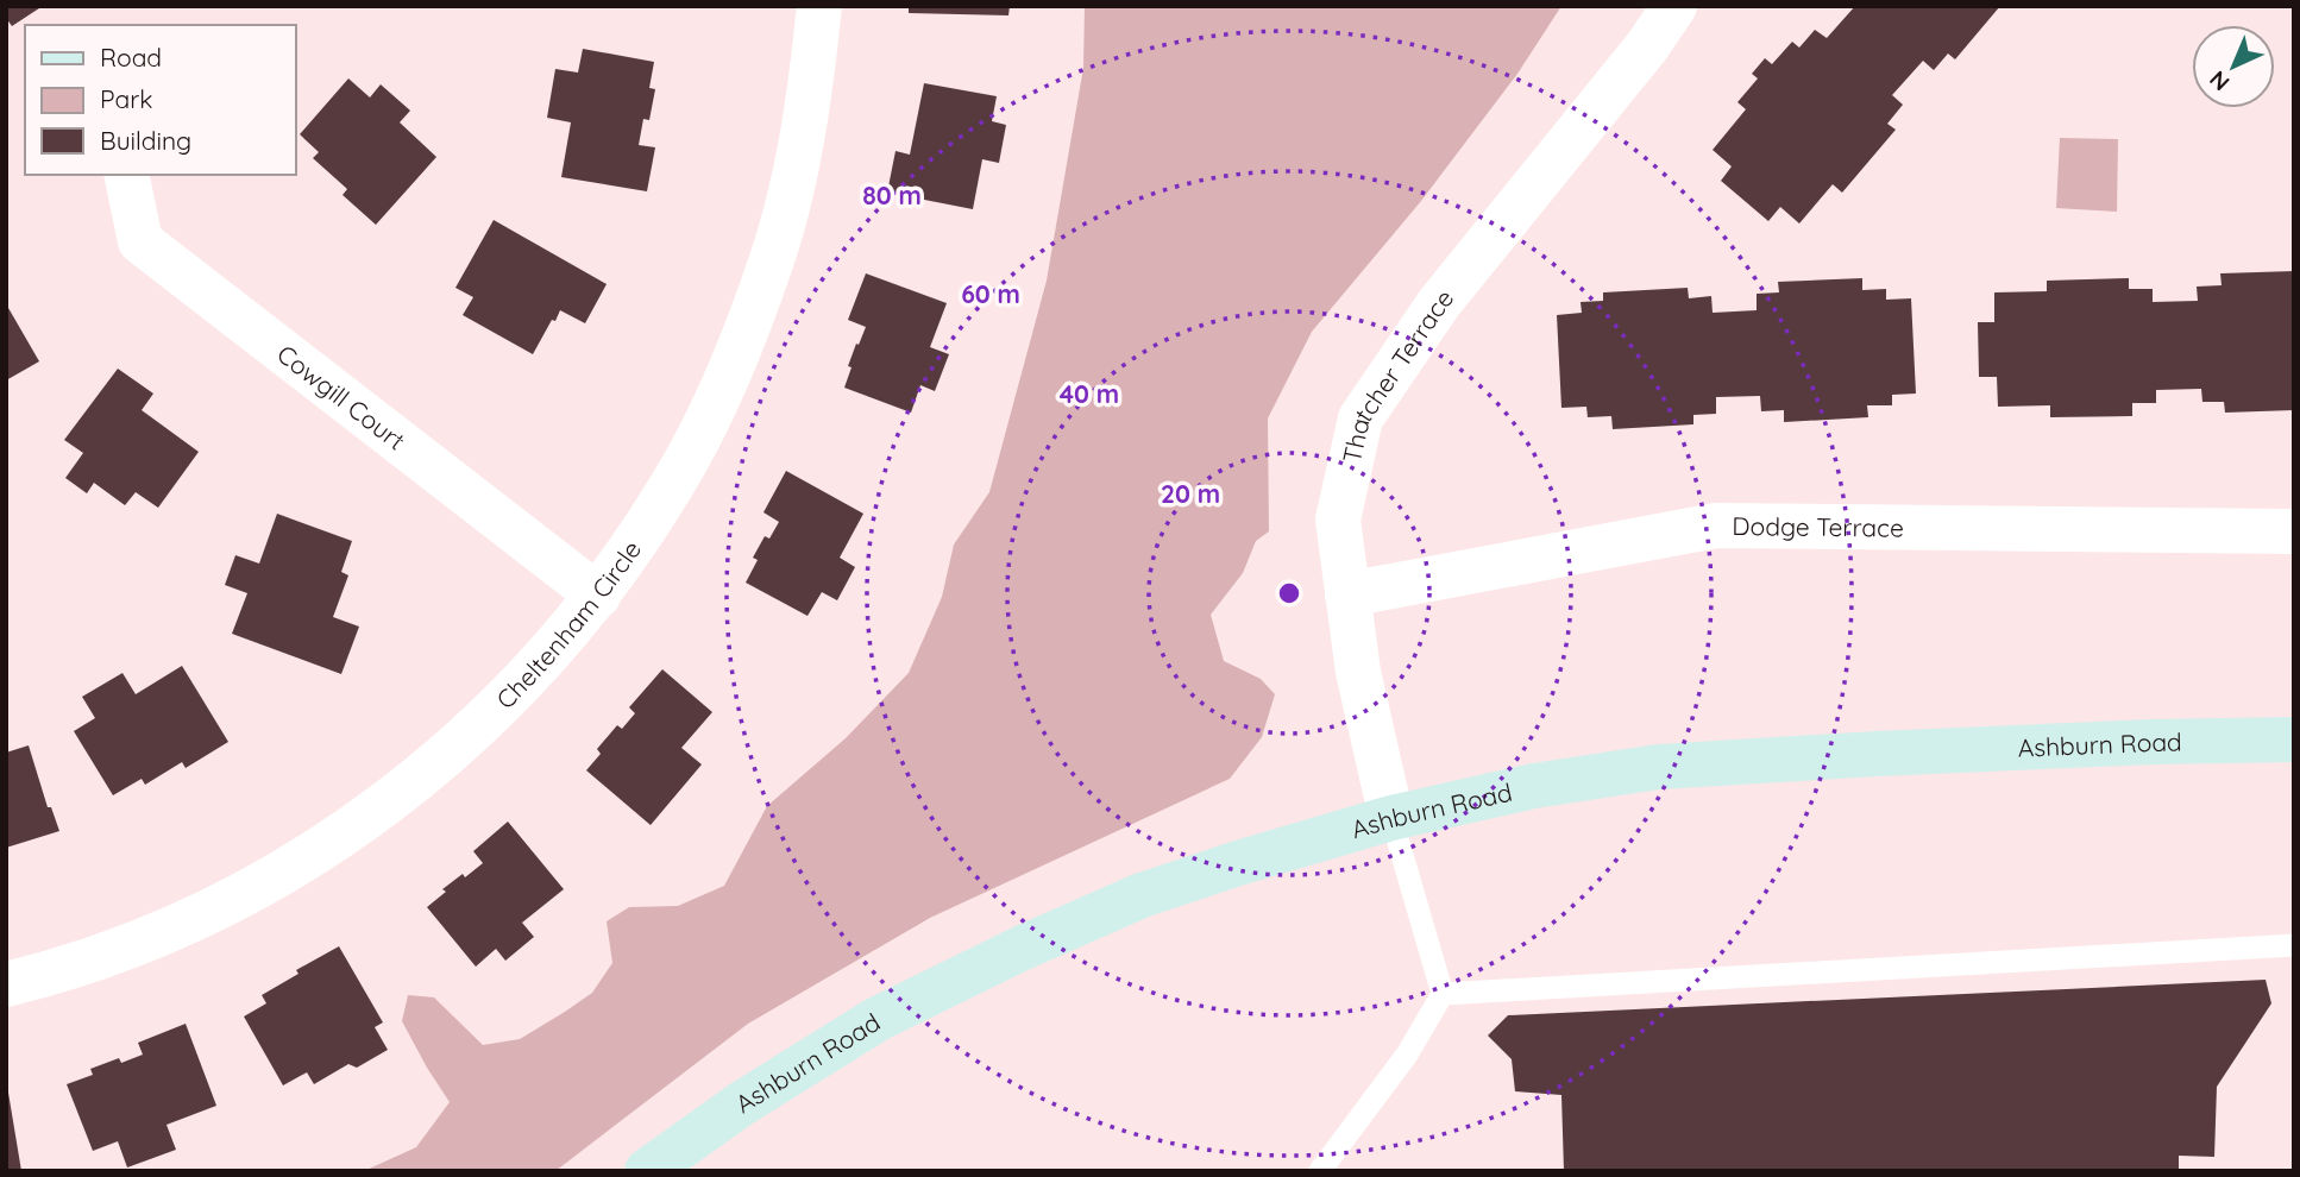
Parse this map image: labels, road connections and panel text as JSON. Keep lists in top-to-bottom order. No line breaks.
{"streets":{"main road":["Ashburn Road"],"street":["Thatcher Terrace","Cowgill Court","Dodge Terrace","Cheltenham Circle"]},"crossings":[["Thatcher Terrace","Dodge Terrace"],["Thatcher Terrace","Ashburn Road"],["Cowgill Court","Cheltenham Circle"]],"legend":["Road","Park","Building"],"north":"bottom left","rings":["80 m","60 m","40 m","20 m"]}
